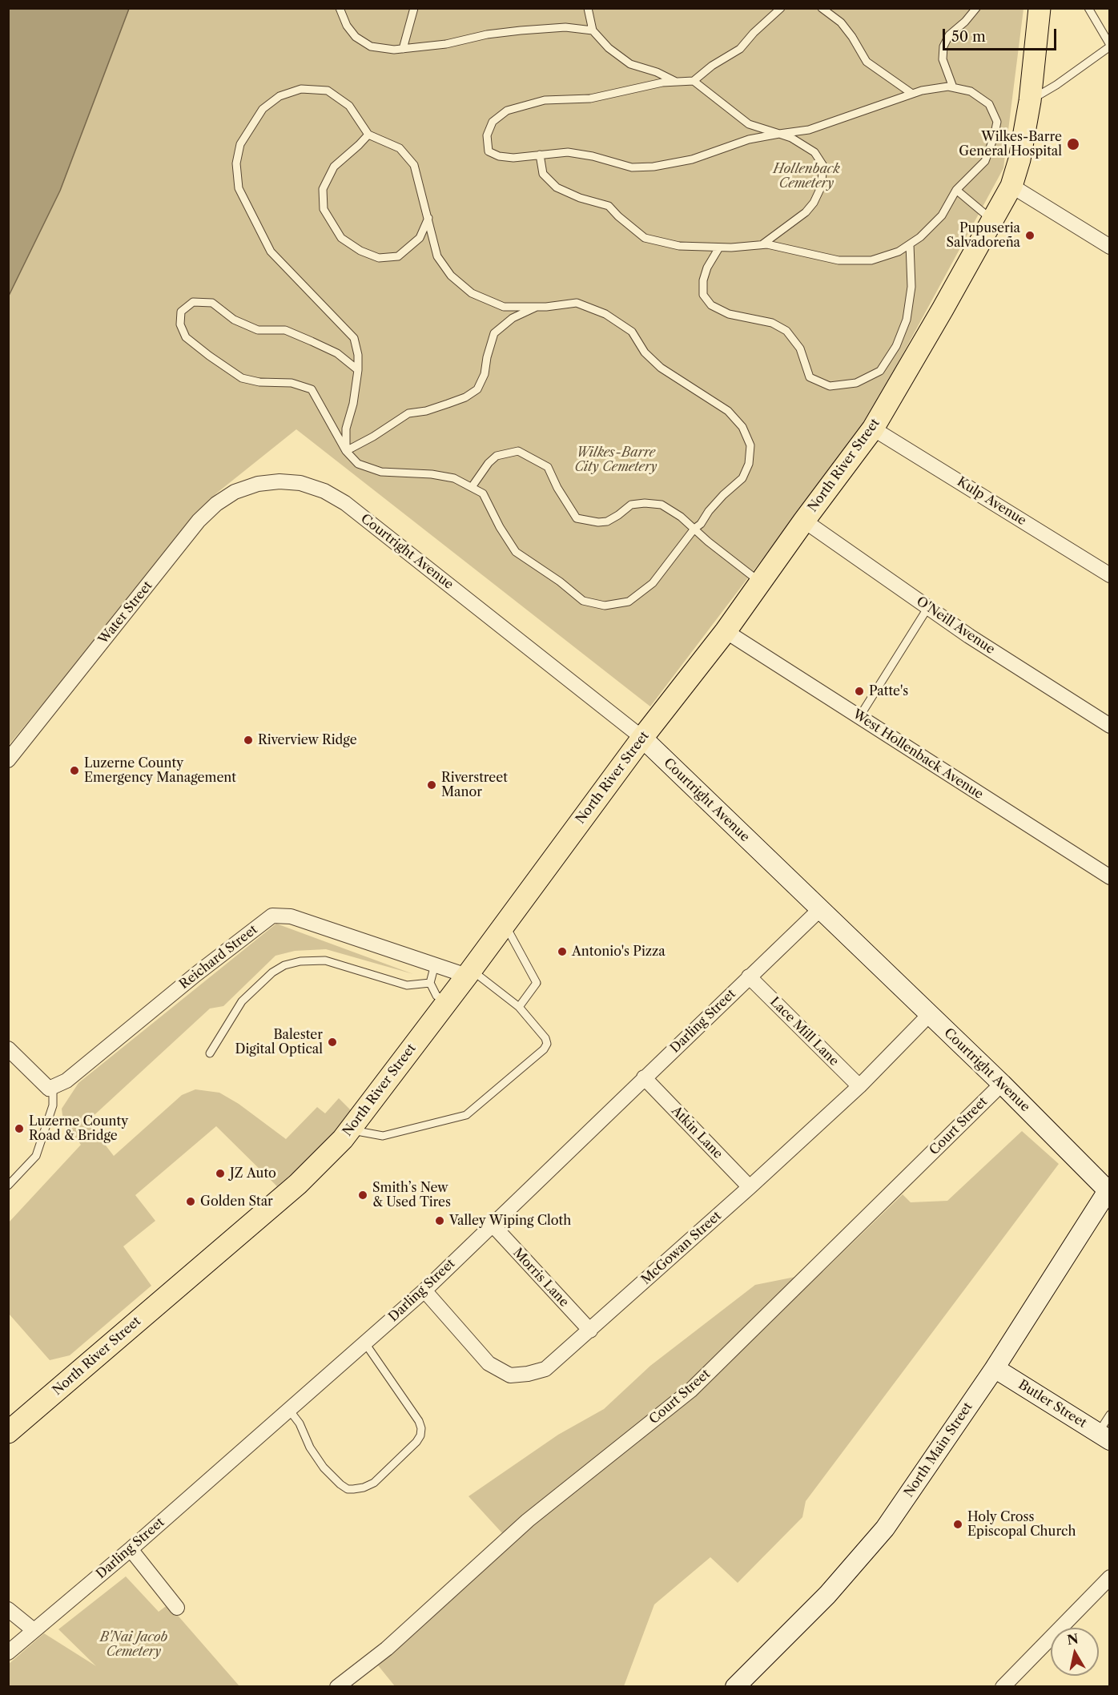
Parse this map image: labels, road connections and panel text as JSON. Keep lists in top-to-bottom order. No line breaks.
{"streets":{"main road":["North River Street","Courtright Avenue","Butler Street","North Main Street"],"street":["Kulp Avenue","Water Street","O'Neill Avenue","West Hollenback Avenue","Reichard Street","Darling Street","Lace Mill Lane","Court Street","Atkin Lane","McGowan Street","Morris Lane"]},"crossings":[["North River Street","Kulp Avenue"],["North River Street","Courtright Avenue"],["North River Street","O'Neill Avenue"],["North River Street","West Hollenback Avenue"],["North River Street","Reichard Street"],["Courtright Avenue","Water Street"],["Courtright Avenue","Darling Street"],["Courtright Avenue","Court Street"],["Courtright Avenue","McGowan Street"],["Courtright Avenue","North Main Street"],["Darling Street","Lace Mill Lane"],["Darling Street","Atkin Lane"],["Darling Street","McGowan Street"],["Darling Street","Morris Lane"],["Lace Mill Lane","McGowan Street"],["Atkin Lane","McGowan Street"],["McGowan Street","Morris Lane"],["Butler Street","North Main Street"]],"parks":["Hollenback Cemetery","Wilkes-Barre City Cemetery","B'Nai Jacob Cemetery"],"places":["Wilkes-Barre General Hospital","Pupuseria Salvadoreña","Patte's","Riverview Ridge","Luzerne County Emergency Management","Riverstreet Manor","Antonio's Pizza","Balester Digital Optical","Luzerne County Road & Bridge","JZ Auto","Smith’s New & Used Tires","Golden Star","Valley Wiping Cloth","Holy Cross Episcopal Church"],"scale_bar":"50 m","north":"top"}
